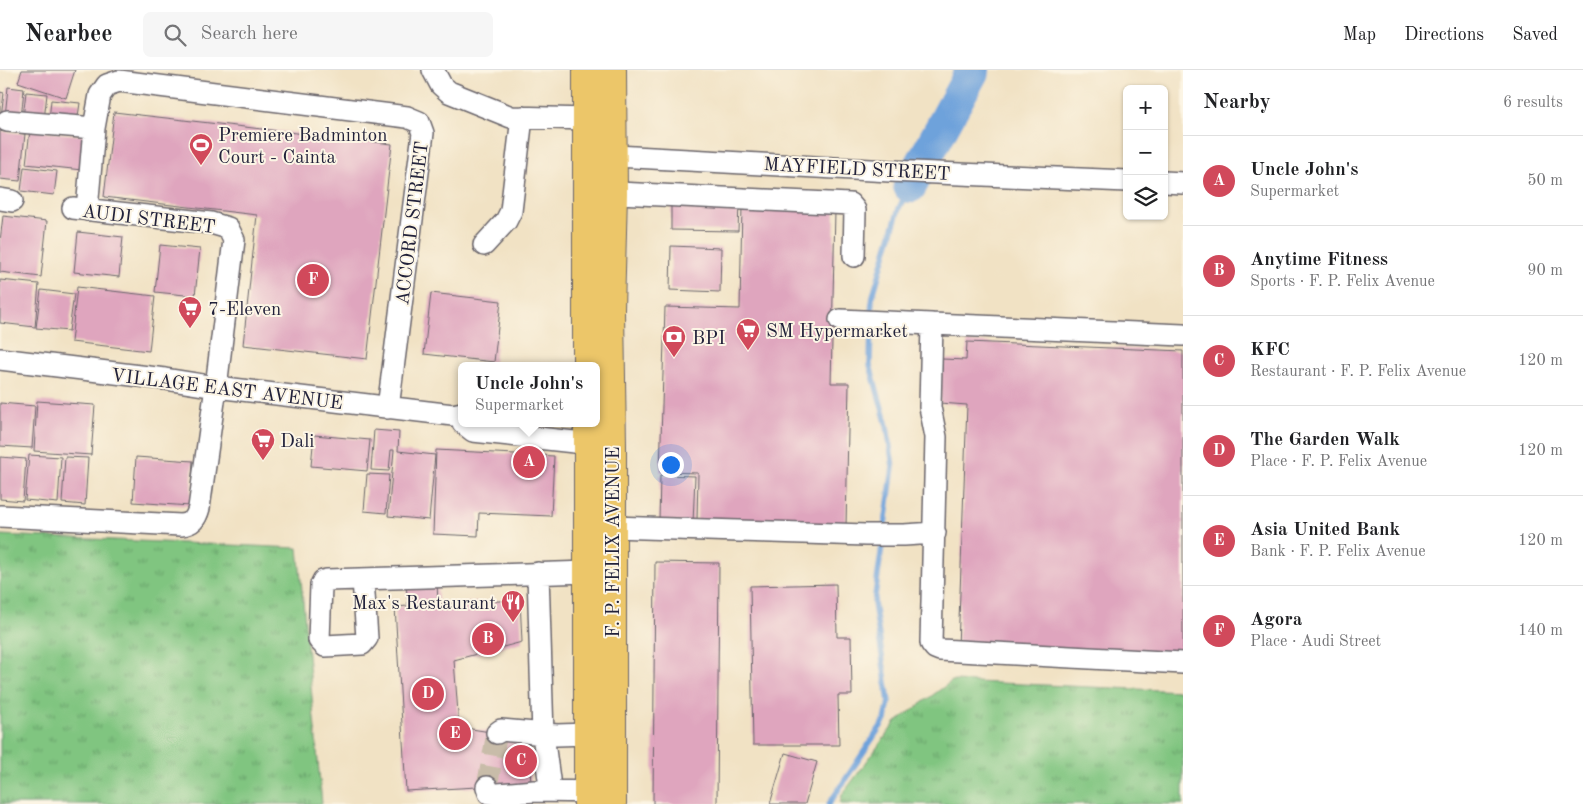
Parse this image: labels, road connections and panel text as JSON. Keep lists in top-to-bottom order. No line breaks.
{"streets":{"main road":["F. P. FELIX AVENUE"],"street":["MAYFIELD STREET","AUDI STREET","ACCORD STREET","VILLAGE EAST AVENUE"]},"crossings":[["MAYFIELD STREET","F. P. FELIX AVENUE"],["AUDI STREET","ACCORD STREET"],["AUDI STREET","VILLAGE EAST AVENUE"],["ACCORD STREET","VILLAGE EAST AVENUE"],["VILLAGE EAST AVENUE","F. P. FELIX AVENUE"]],"places":{"sports":["Premiere Badminton Court - Cainta"],"supermarket":["7-Eleven","SM Hypermarket","Dali"],"bank":["BPI"],"restaurant":["Max's Restaurant"]},"page":{"header":"Nearbee","search":"Search here","nav":["Map","Directions","Saved"],"heading":["Nearby","6 results"],"map_buttons":["+","−"],"list":[{"mark":"A","name":"Uncle John's","note":"Supermarket","value":"50 m"},{"mark":"B","name":"Anytime Fitness","note":"Sports · F. P. Felix Avenue","value":"90 m"},{"mark":"C","name":"KFC","note":"Restaurant · F. P. Felix Avenue","value":"120 m"},{"mark":"D","name":"The Garden Walk","note":"Place · F. P. Felix Avenue","value":"120 m"},{"mark":"E","name":"Asia United Bank","note":"Bank · F. P. Felix Avenue","value":"120 m"},{"mark":"F","name":"Agora","note":"Place · Audi Street","value":"140 m"}],"pins":["F","A","B","D","E","C"],"popup":["Uncle John's","Supermarket"]}}
